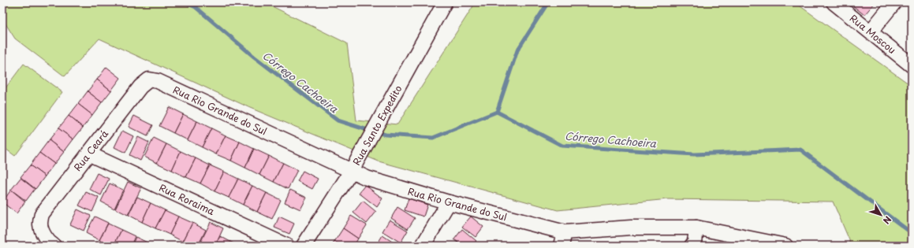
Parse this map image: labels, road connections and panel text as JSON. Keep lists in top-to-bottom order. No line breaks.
{"streets":{"street":["Rua Moscou","Rua Rio Grande do Sul","Rua Santo Expedito","Rua Ceará","Rua Roraima"]},"crossings":[["Rua Rio Grande do Sul","Rua Santo Expedito"],["Rua Rio Grande do Sul","Rua Ceará"],["Rua Ceará","Rua Roraima"]],"water":["Córrego Cachoeira"],"north":"bottom right"}
